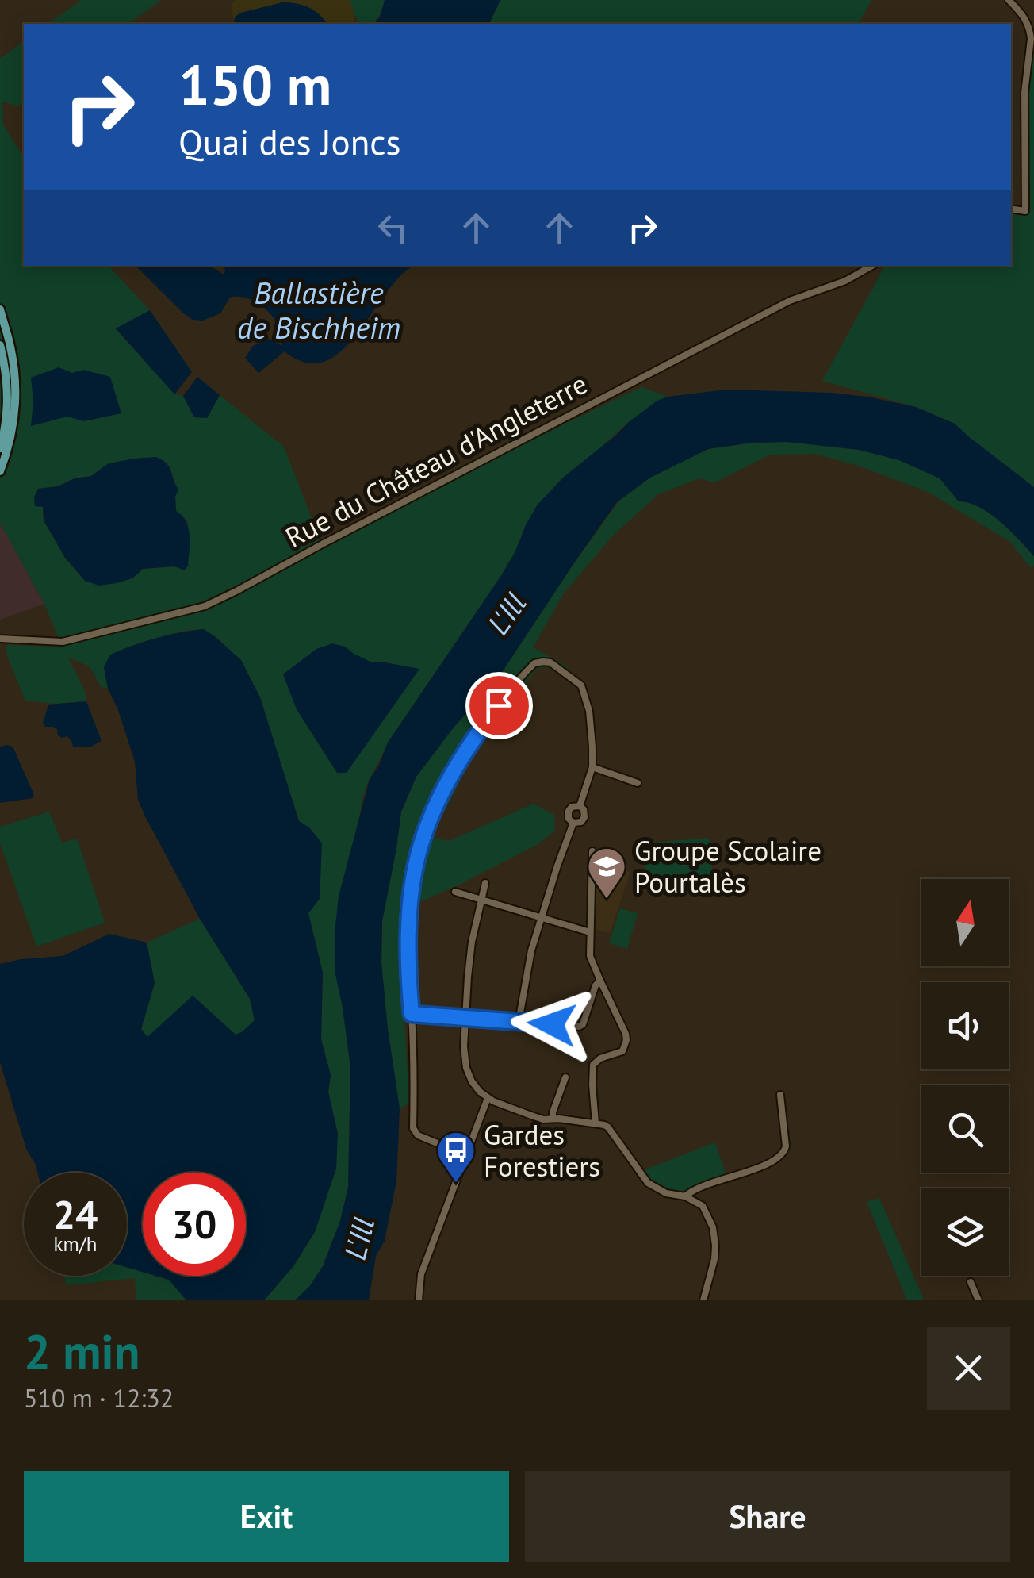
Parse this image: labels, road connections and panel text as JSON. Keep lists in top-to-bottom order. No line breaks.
{"streets":{"street":["Rue du Château d'Angleterre"]},"water":["Ballastière de Bischheim","L'Ill"],"places":{"school or university":["Groupe Scolaire Pourtalès"],"bus stop":["Gardes Forestiers"]},"north":"top","page":{"turn":["150 m","Quai des Joncs"],"speed":"24 km/h","limit":"30","heading":["2 min","510 m · 12:32"],"buttons":["Exit","Share"]}}
